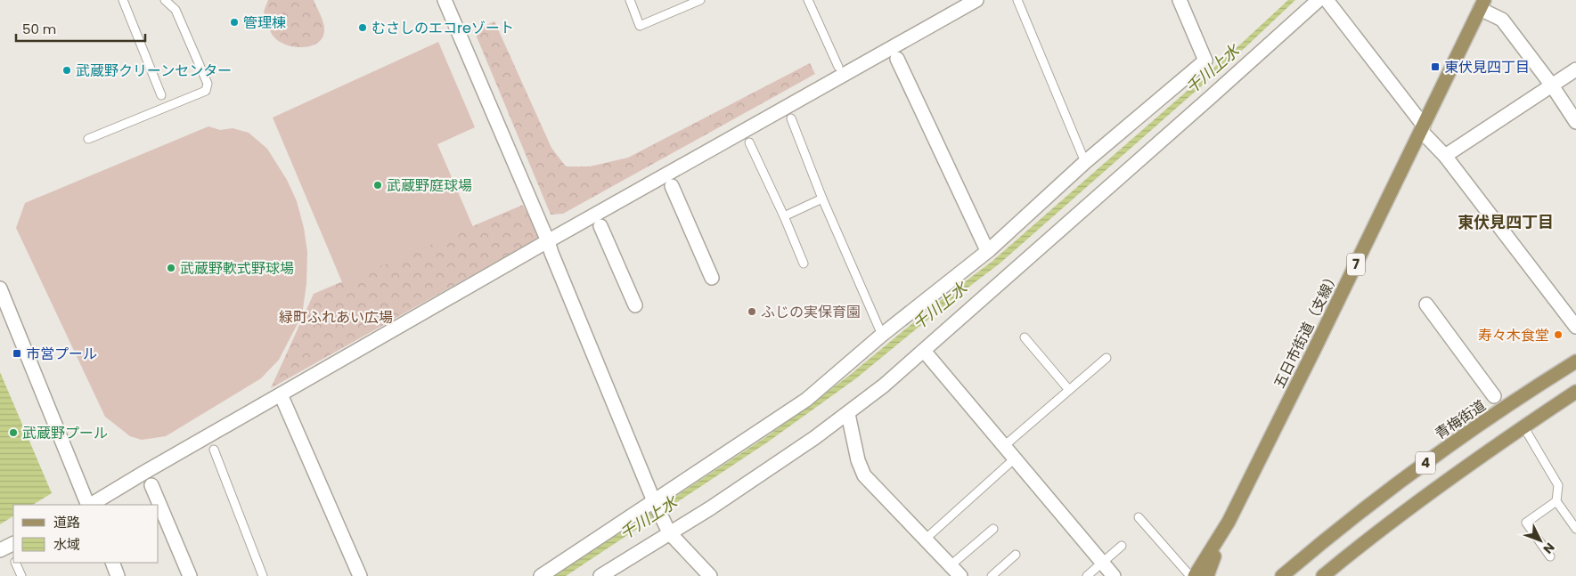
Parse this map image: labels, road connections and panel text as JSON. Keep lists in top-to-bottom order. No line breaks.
{"streets":{"main road":["7","五日市街道（支線）","青梅街道","4"]},"districts":["東伏見四丁目"],"water":["千川上水"],"parks":["緑町ふれあい広場"],"places":{"other":["管理棟","むさしのエコreゾート","武蔵野クリーンセンター","武蔵野庭球場","武蔵野軟式野球場","ふじの実保育園","寿々木食堂","武蔵野プール"],"transit":["東伏見四丁目","市営プール"]},"legend":["道路","水域"],"scale_bar":"50 m","north":"bottom right"}
